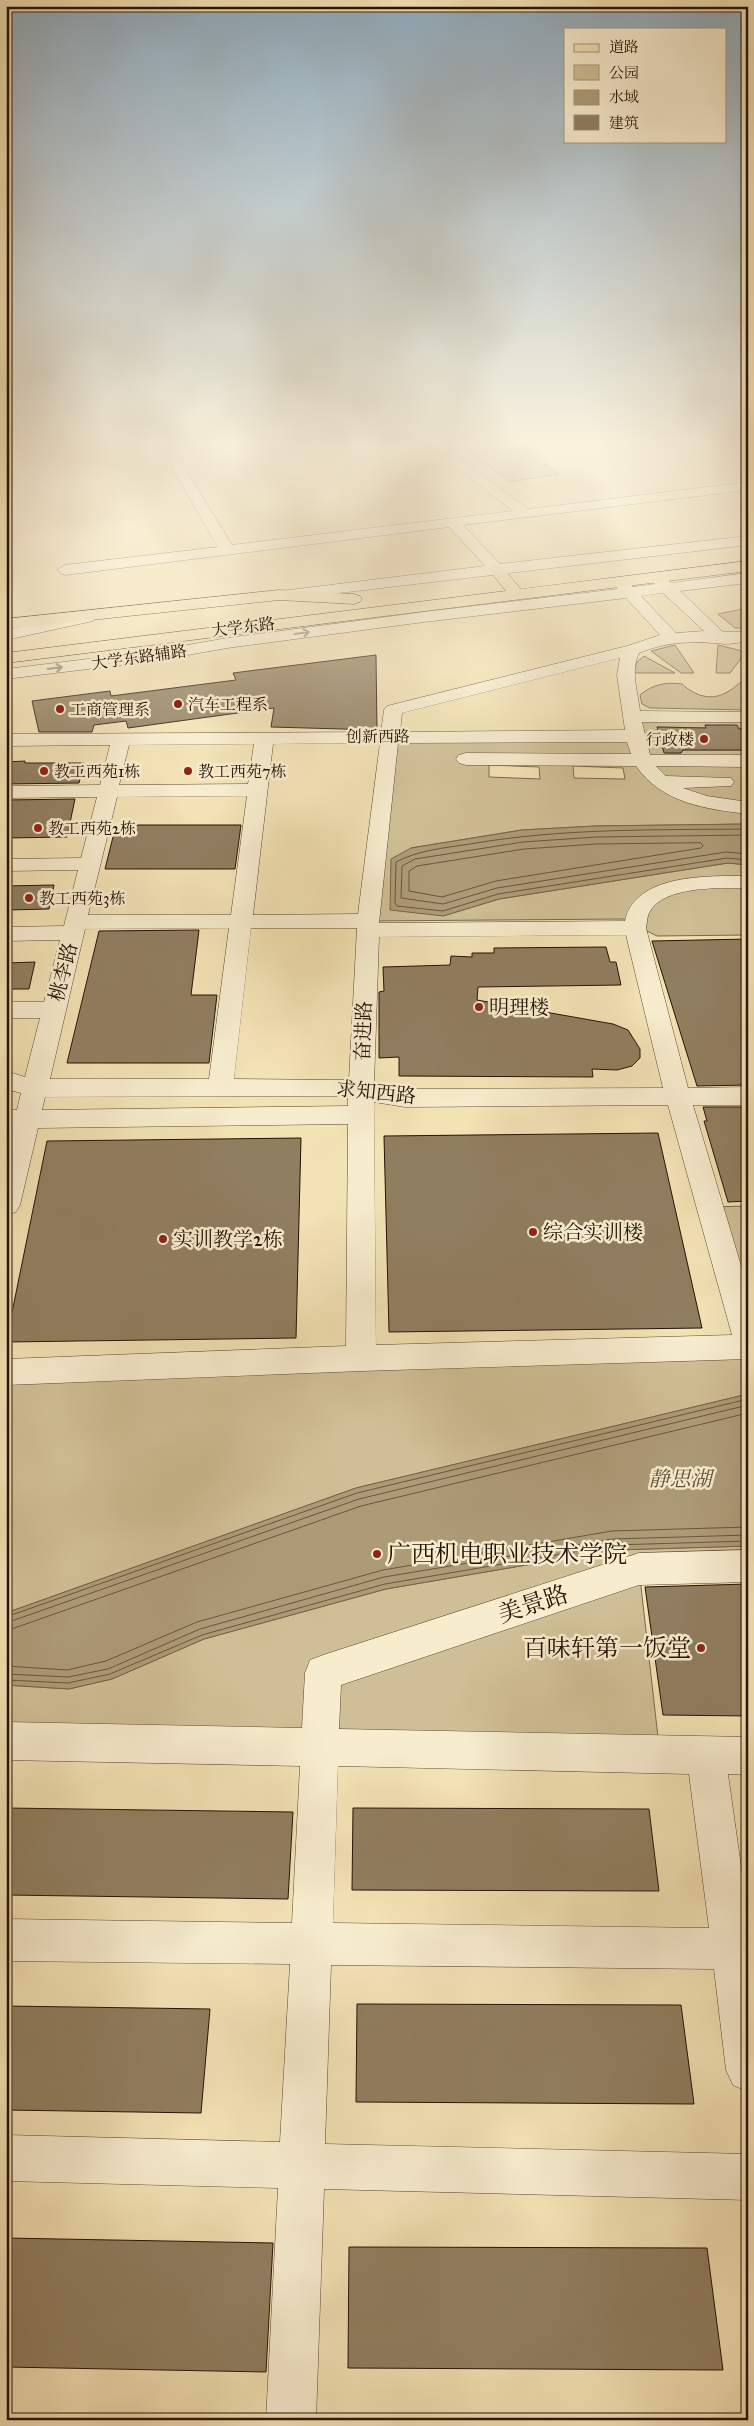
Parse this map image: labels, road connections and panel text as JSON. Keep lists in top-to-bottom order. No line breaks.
{"streets":{"main road":["大学东路"],"street":["大学东路辅路","创新西路","桃李路","奋进路","求知西路","美景路"]},"crossings":[["大学东路","大学东路辅路"],["创新西路","桃李路"],["创新西路","奋进路"],["桃李路","求知西路"],["奋进路","求知西路"]],"water":["静思湖"],"places":["汽车工程系","工商管理系","行政楼","教工西苑1栋","教工西苑7栋","教工西苑2栋","教工西苑3栋","明理楼","综合实训楼","实训教学2栋","广西机电职业技术学院","百味轩第一饭堂"],"legend":["道路","公园","水域","建筑"]}
